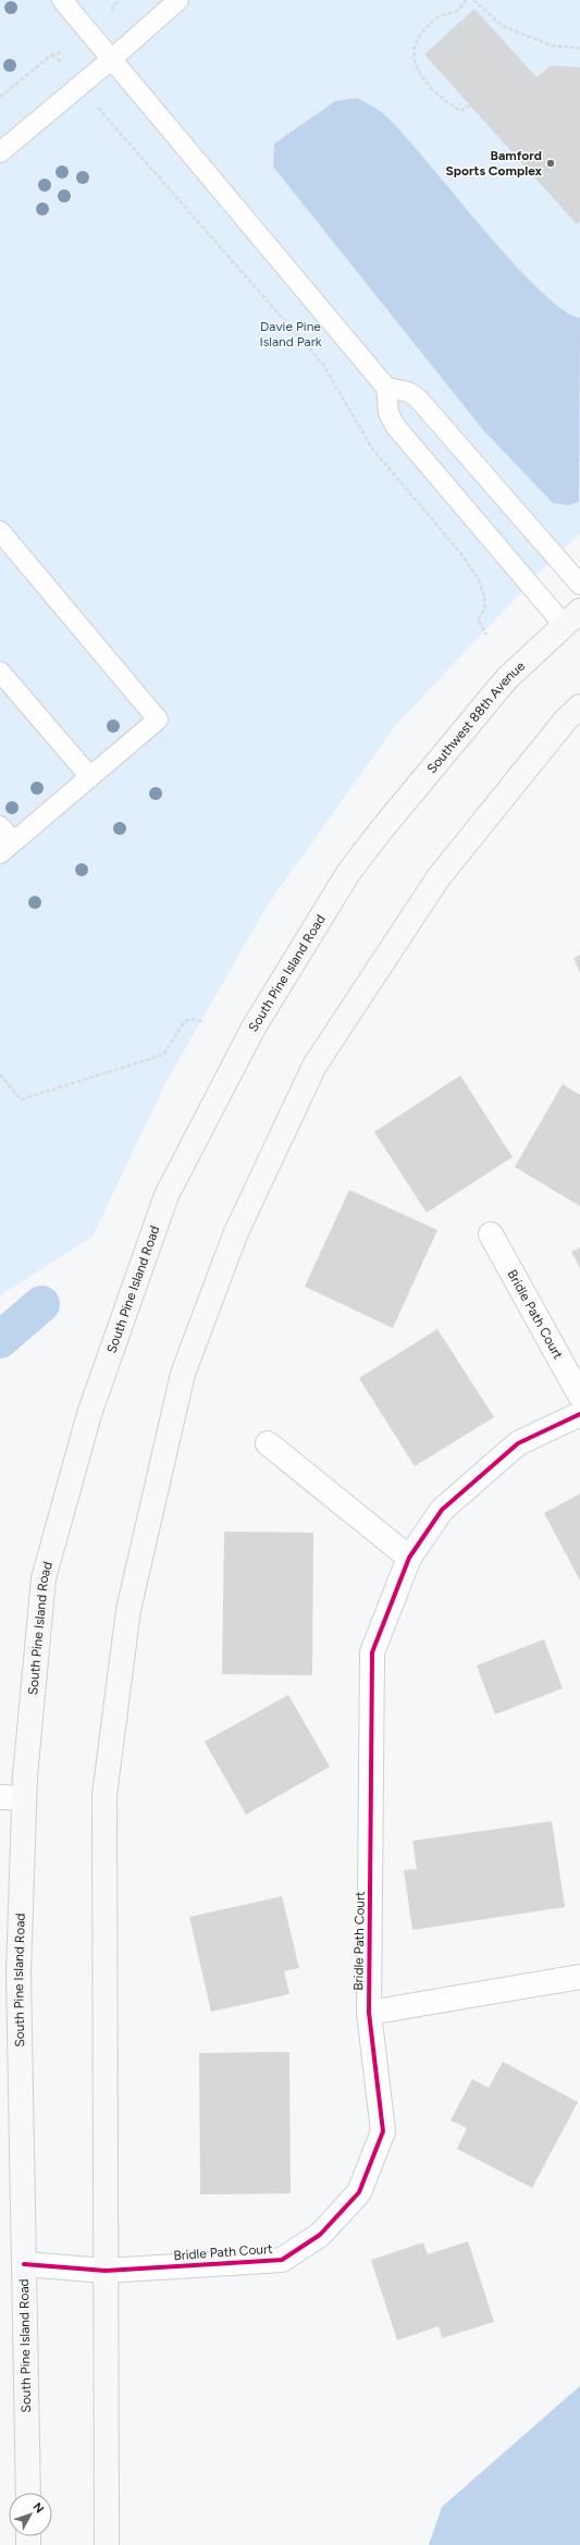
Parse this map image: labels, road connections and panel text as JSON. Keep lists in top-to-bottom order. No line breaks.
{"streets":{"main road":["Southwest 88th Avenue","South Pine Island Road"],"street":["Bridle Path Court"]},"crossings":[["Southwest 88th Avenue","South Pine Island Road"],["South Pine Island Road","Bridle Path Court"]],"parks":["Davie Pine Island Park"],"places":["Bamford Sports Complex"],"north":"top right"}
